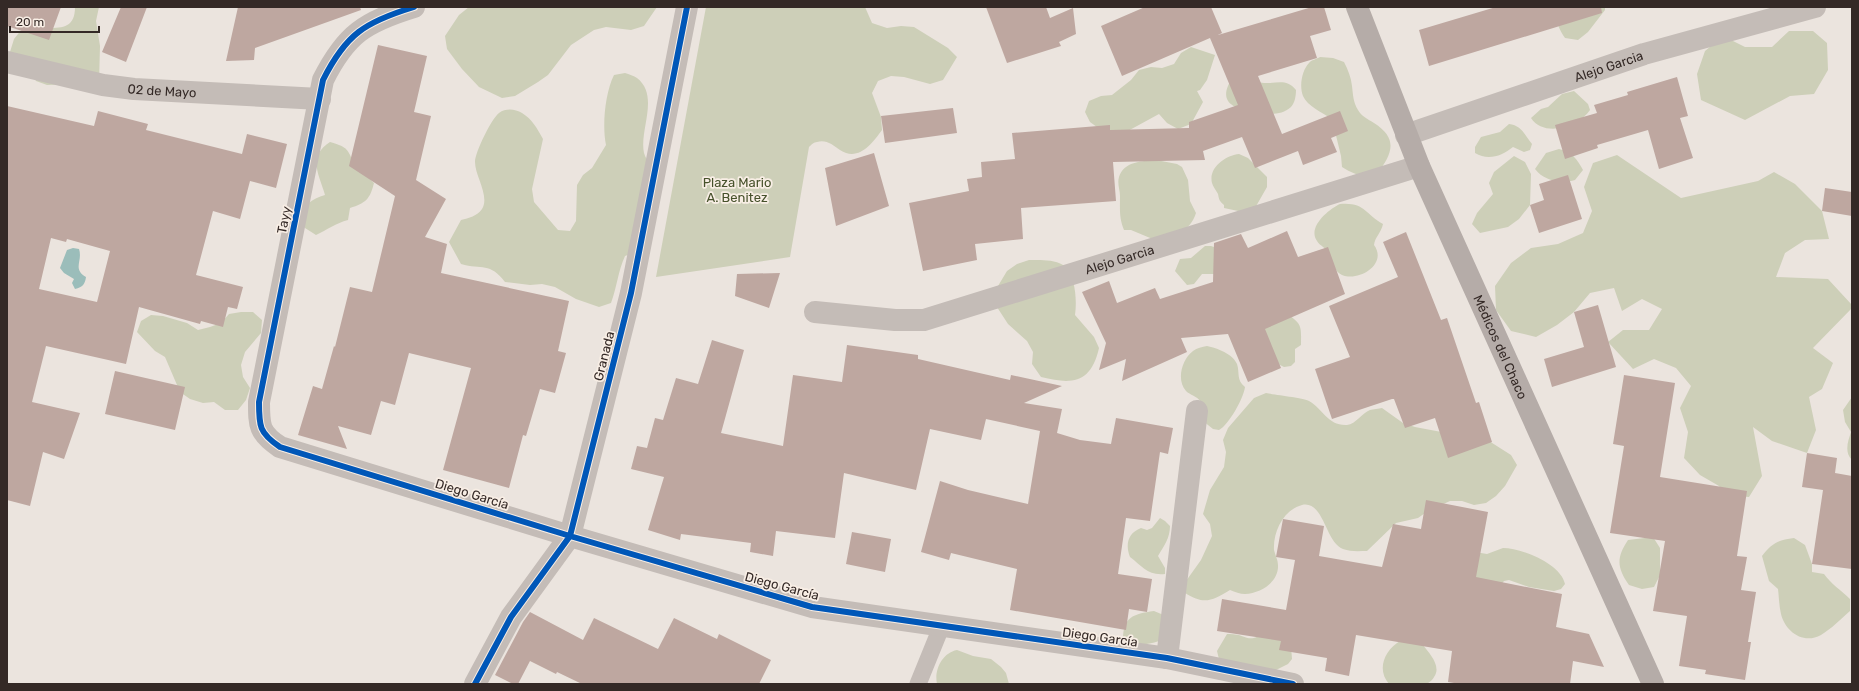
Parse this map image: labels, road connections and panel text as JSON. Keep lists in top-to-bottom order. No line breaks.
{"streets":{"main road":["Médicos del Chaco"],"street":["Alejo Garcia","02 de Mayo","Tayy","Granada","Diego García"]},"crossings":[["Alejo Garcia","Médicos del Chaco"],["02 de Mayo","Tayy"],["Tayy","Diego García"],["Granada","Diego García"]],"parks":["Plaza Mario A. Benitez"],"scale_bar":"20 m"}
